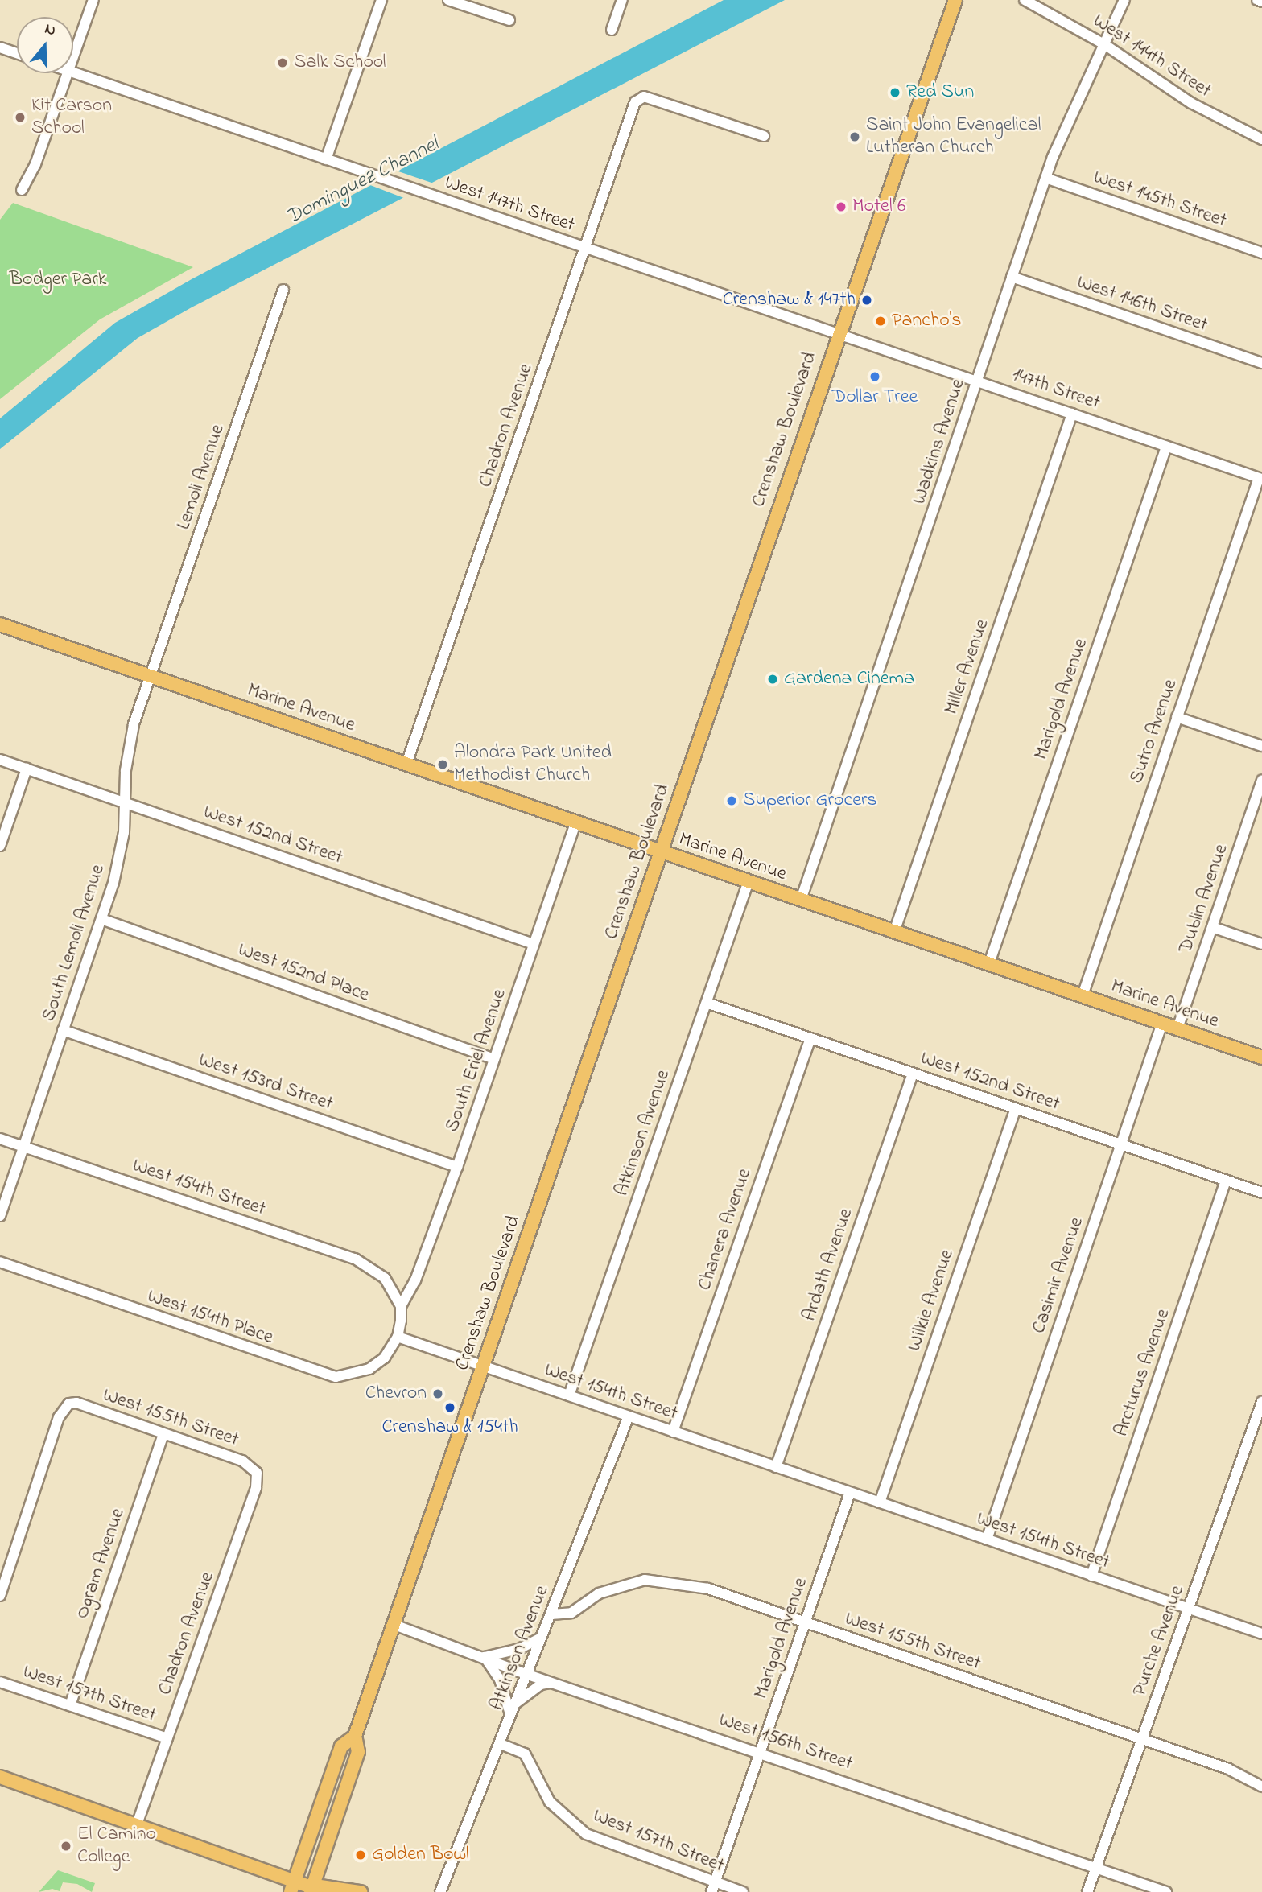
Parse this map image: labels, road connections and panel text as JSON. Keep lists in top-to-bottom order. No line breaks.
{"streets":{"main road":["Crenshaw Boulevard","Marine Avenue"],"street":["West 144th Street","West 145th Street","West 147th Street","West 146th Street","147th Street","Chadron Avenue","Wadkins Avenue","Lemoli Avenue","Miller Avenue","Marigold Avenue","Sutro Avenue","West 152nd Street","Dublin Avenue","South Lemoli Avenue","West 152nd Place","South Eriel Avenue","West 153rd Street","Atkinson Avenue","West 154th Street","Chanera Avenue","Ardath Avenue","Casimir Avenue","Wilkie Avenue","West 154th Place","Arcturus Avenue","West 155th Street","Ogram Avenue","Purche Avenue","West 157th Street","West 156th Street"]},"crossings":[["West 144th Street","Wadkins Avenue"],["West 145th Street","Wadkins Avenue"],["West 147th Street","147th Street"],["West 147th Street","Chadron Avenue"],["West 147th Street","Crenshaw Boulevard"],["West 146th Street","Wadkins Avenue"],["147th Street","Crenshaw Boulevard"],["147th Street","Wadkins Avenue"],["147th Street","Miller Avenue"],["147th Street","Marigold Avenue"],["147th Street","Sutro Avenue"],["Chadron Avenue","Marine Avenue"],["Chadron Avenue","West 155th Street"],["Chadron Avenue","West 157th Street"],["Crenshaw Boulevard","Marine Avenue"],["Crenshaw Boulevard","West 154th Street"],["Crenshaw Boulevard","West 156th Street"],["Wadkins Avenue","Marine Avenue"],["Lemoli Avenue","Marine Avenue"],["Lemoli Avenue","South Lemoli Avenue"],["Miller Avenue","Marine Avenue"],["Marigold Avenue","Marine Avenue"],["Marigold Avenue","West 154th Street"],["Marigold Avenue","West 155th Street"],["Marigold Avenue","West 157th Street"],["Marigold Avenue","West 156th Street"],["Marine Avenue","Sutro Avenue"],["Marine Avenue","Dublin Avenue"],["Marine Avenue","South Lemoli Avenue"],["Marine Avenue","South Eriel Avenue"],["Marine Avenue","Atkinson Avenue"],["Marine Avenue","Casimir Avenue"],["West 152nd Street","South Lemoli Avenue"],["West 152nd Street","South Eriel Avenue"],["West 152nd Street","Atkinson Avenue"],["West 152nd Street","Chanera Avenue"],["West 152nd Street","Ardath Avenue"],["West 152nd Street","Casimir Avenue"],["West 152nd Street","Wilkie Avenue"],["West 152nd Street","Arcturus Avenue"],["South Lemoli Avenue","West 152nd Place"],["South Lemoli Avenue","West 153rd Street"],["South Lemoli Avenue","West 154th Street"],["West 152nd Place","South Eriel Avenue"],["South Eriel Avenue","West 153rd Street"],["South Eriel Avenue","West 154th Street"],["Atkinson Avenue","West 154th Street"],["Atkinson Avenue","West 155th Street"],["Atkinson Avenue","West 157th Street"],["Atkinson Avenue","West 156th Street"],["West 154th Street","Chanera Avenue"],["West 154th Street","Ardath Avenue"],["West 154th Street","Casimir Avenue"],["West 154th Street","Wilkie Avenue"],["West 154th Street","West 154th Place"],["West 154th Street","Arcturus Avenue"],["West 154th Street","Purche Avenue"],["West 155th Street","Ogram Avenue"],["West 155th Street","Purche Avenue"],["Ogram Avenue","West 157th Street"],["Purche Avenue","West 156th Street"]],"water":["Dominguez Channel"],"parks":["Bodger Park"],"places":["Salk School","Red Sun","Kit Carson School","Saint John Evangelical Lutheran Church","Motel 6","Crenshaw & 147th","Pancho's","Dollar Tree","Gardena Cinema","Alondra Park United Methodist Church","Superior Grocers","Chevron","Crenshaw & 154th","El Camino College","Golden Bowl"],"north":"top"}
